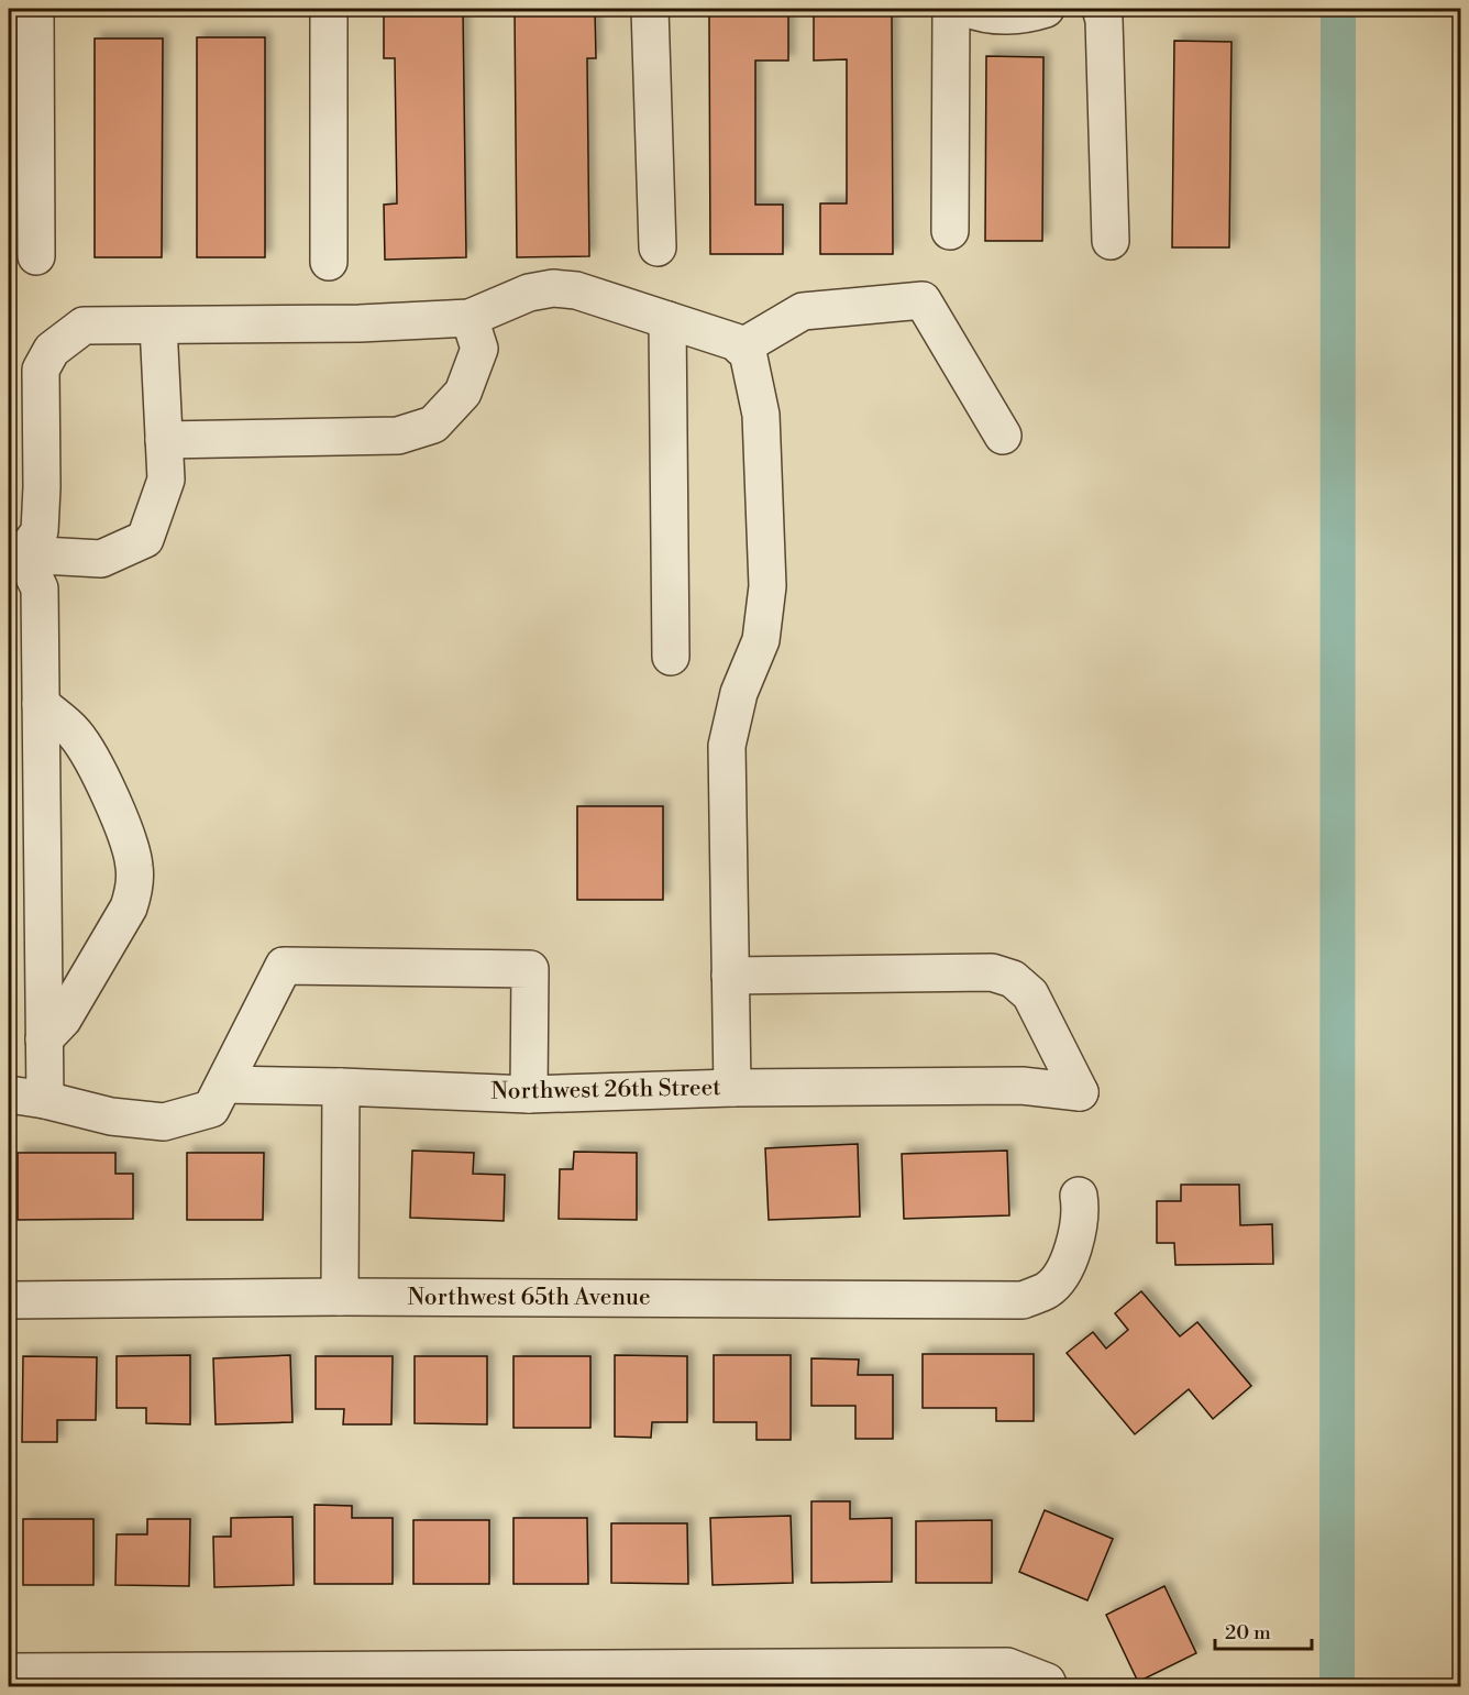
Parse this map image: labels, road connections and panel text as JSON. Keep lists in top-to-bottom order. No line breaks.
{"streets":{"street":["Northwest 26th Street","Northwest 65th Avenue"]},"scale_bar":"20 m"}
